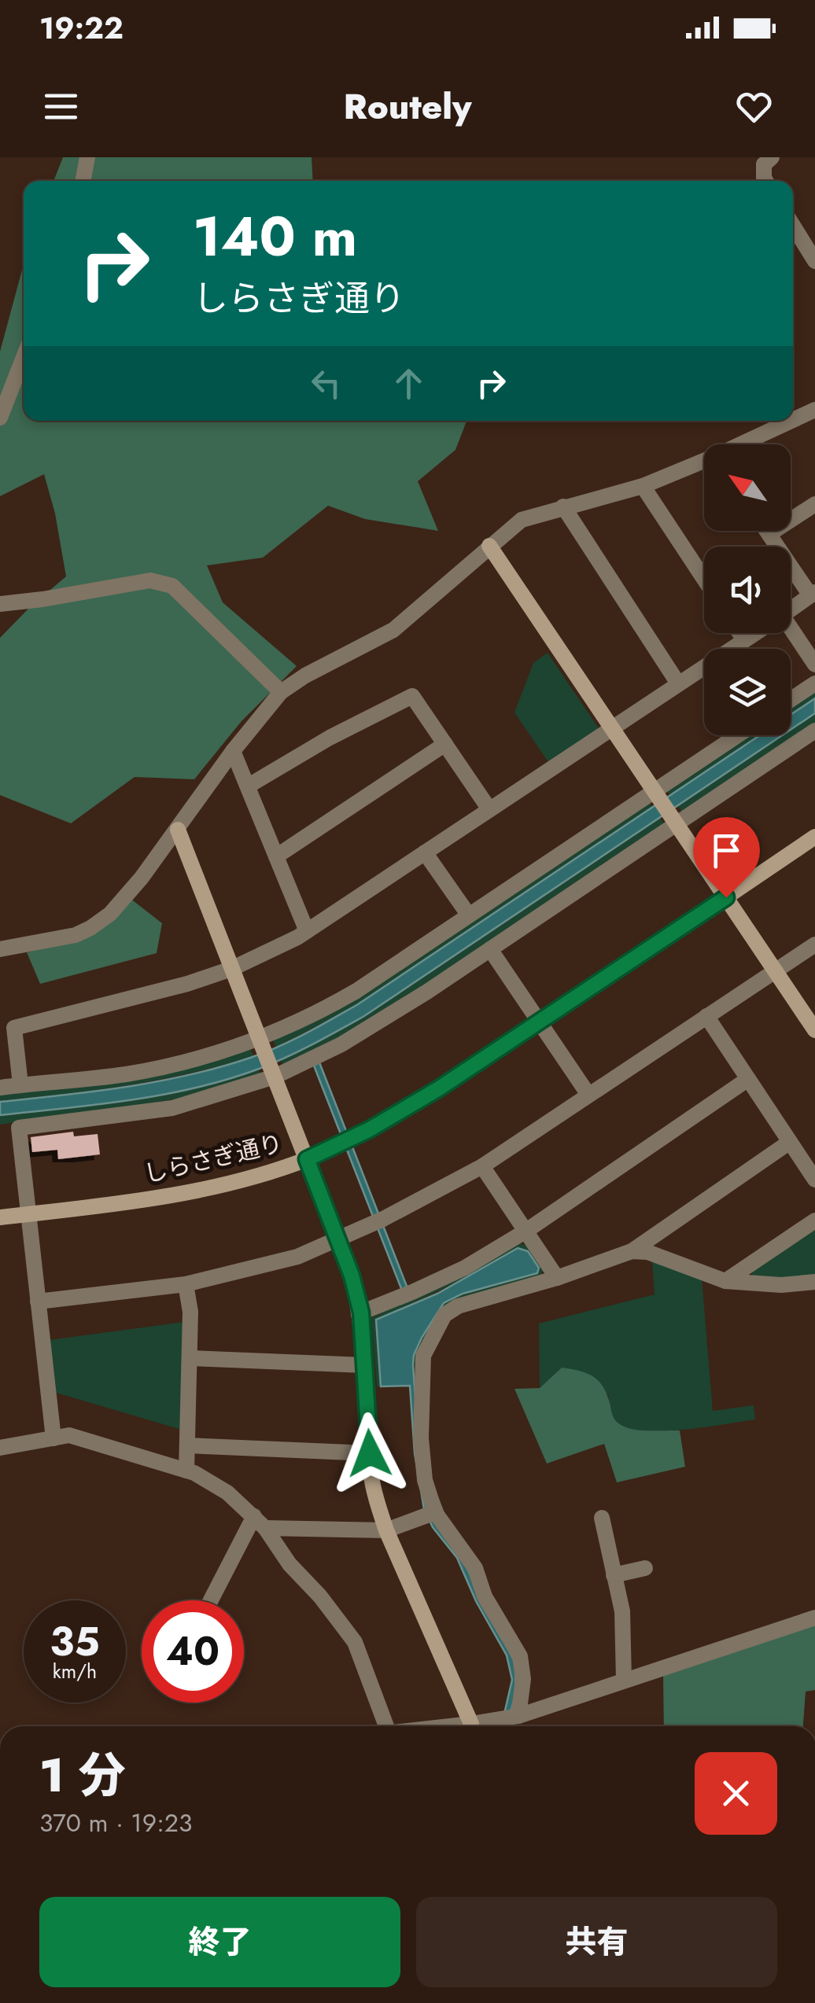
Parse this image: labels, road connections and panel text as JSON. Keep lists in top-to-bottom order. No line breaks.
{"streets":{"street":["しらさぎ通り"]},"north":"top left","page":{"status":"19:22","header":"Routely","turn":["140 m","しらさぎ通り"],"speed":"35 km/h","limit":"40","heading":["1 分","370 m · 19:23"],"buttons":["終了","共有"]}}
